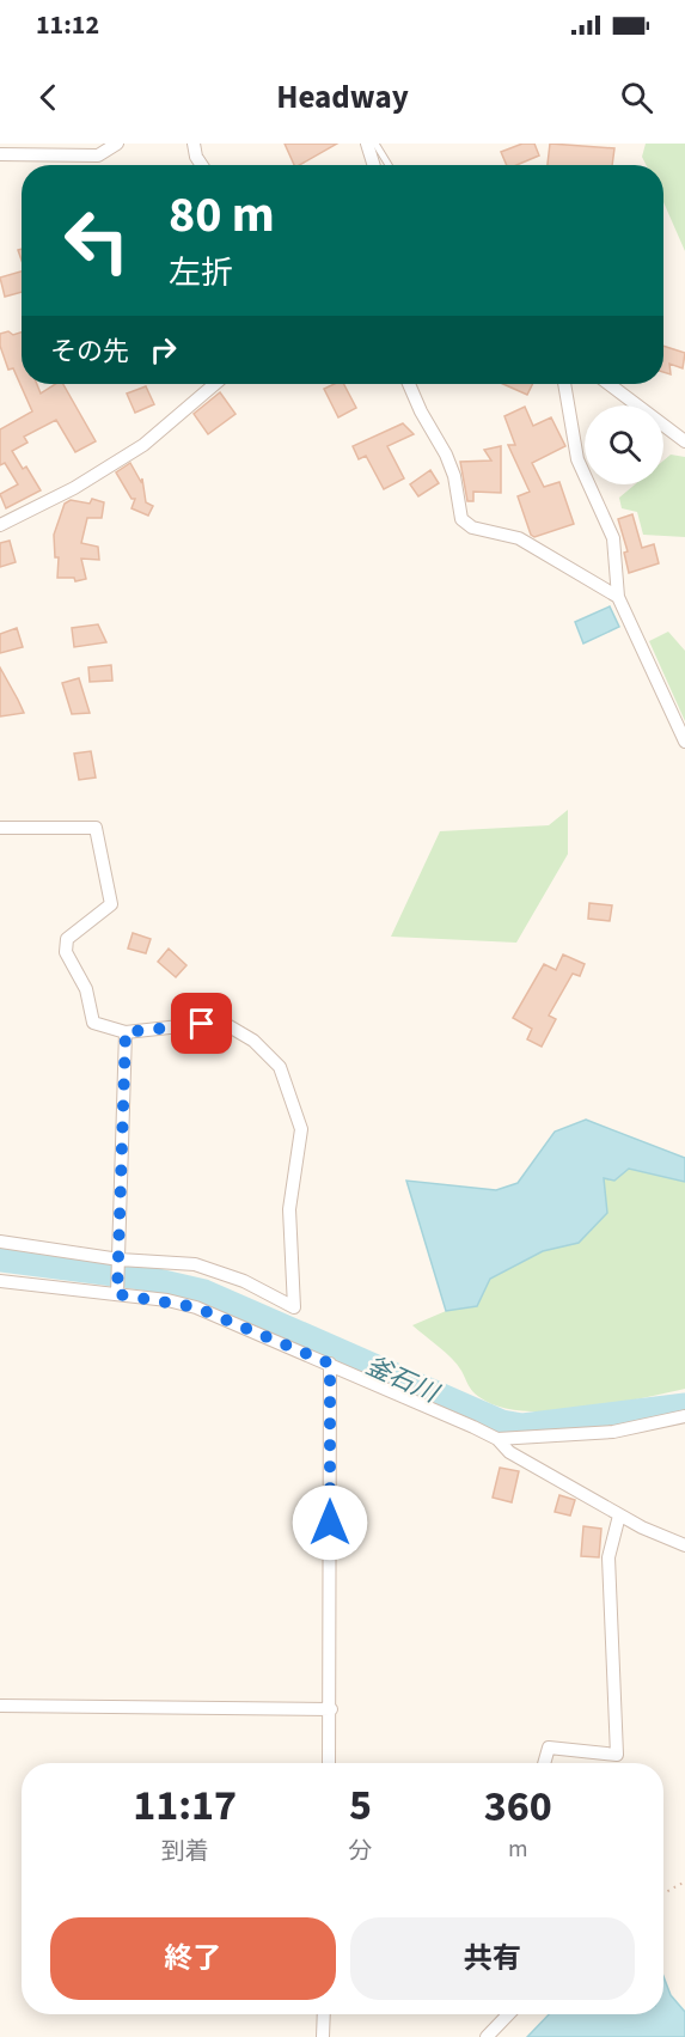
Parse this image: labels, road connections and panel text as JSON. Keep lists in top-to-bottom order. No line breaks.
{"water":["釜石川"],"page":{"status":"11:12","header":"Headway","turn":["80 m","左折"],"then":"その先","eta":["11:17","到着","5","分","360","m"],"buttons":["終了","共有"]}}
